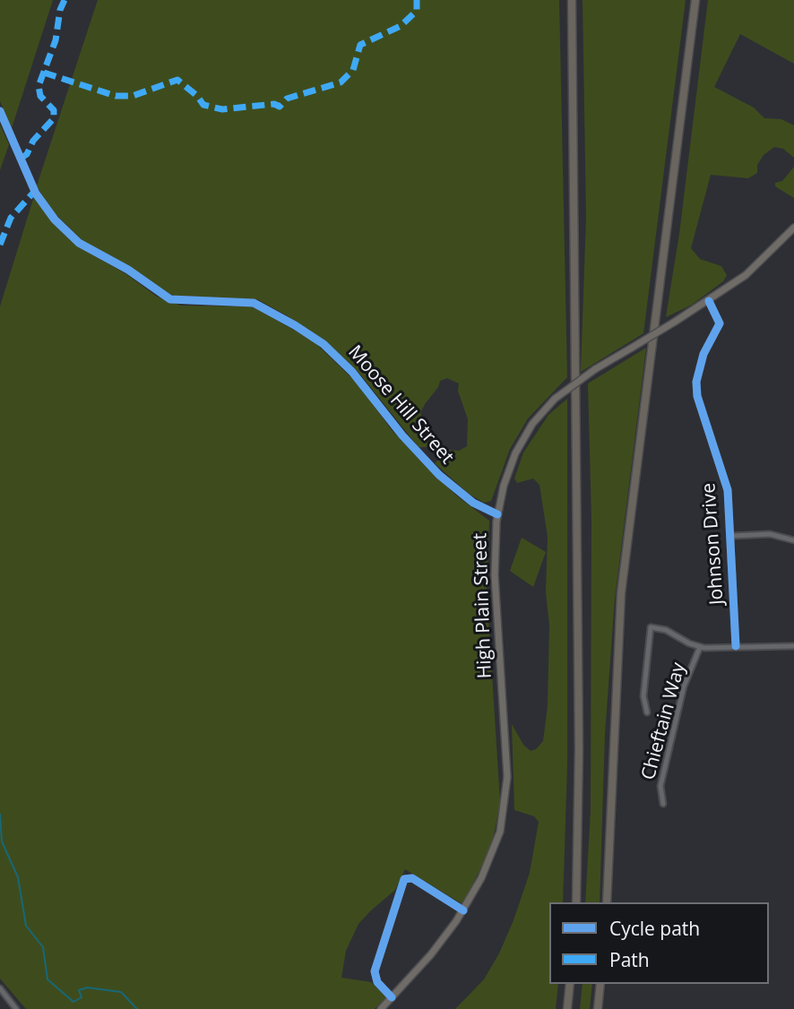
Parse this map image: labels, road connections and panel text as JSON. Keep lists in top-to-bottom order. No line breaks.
{"streets":{"main road":["High Plain Street"],"street":["Moose Hill Street","Johnson Drive","Chieftain Way"]},"crossings":[["Moose Hill Street","High Plain Street"],["Johnson Drive","High Plain Street"]],"legend":["Cycle path","Path"]}
